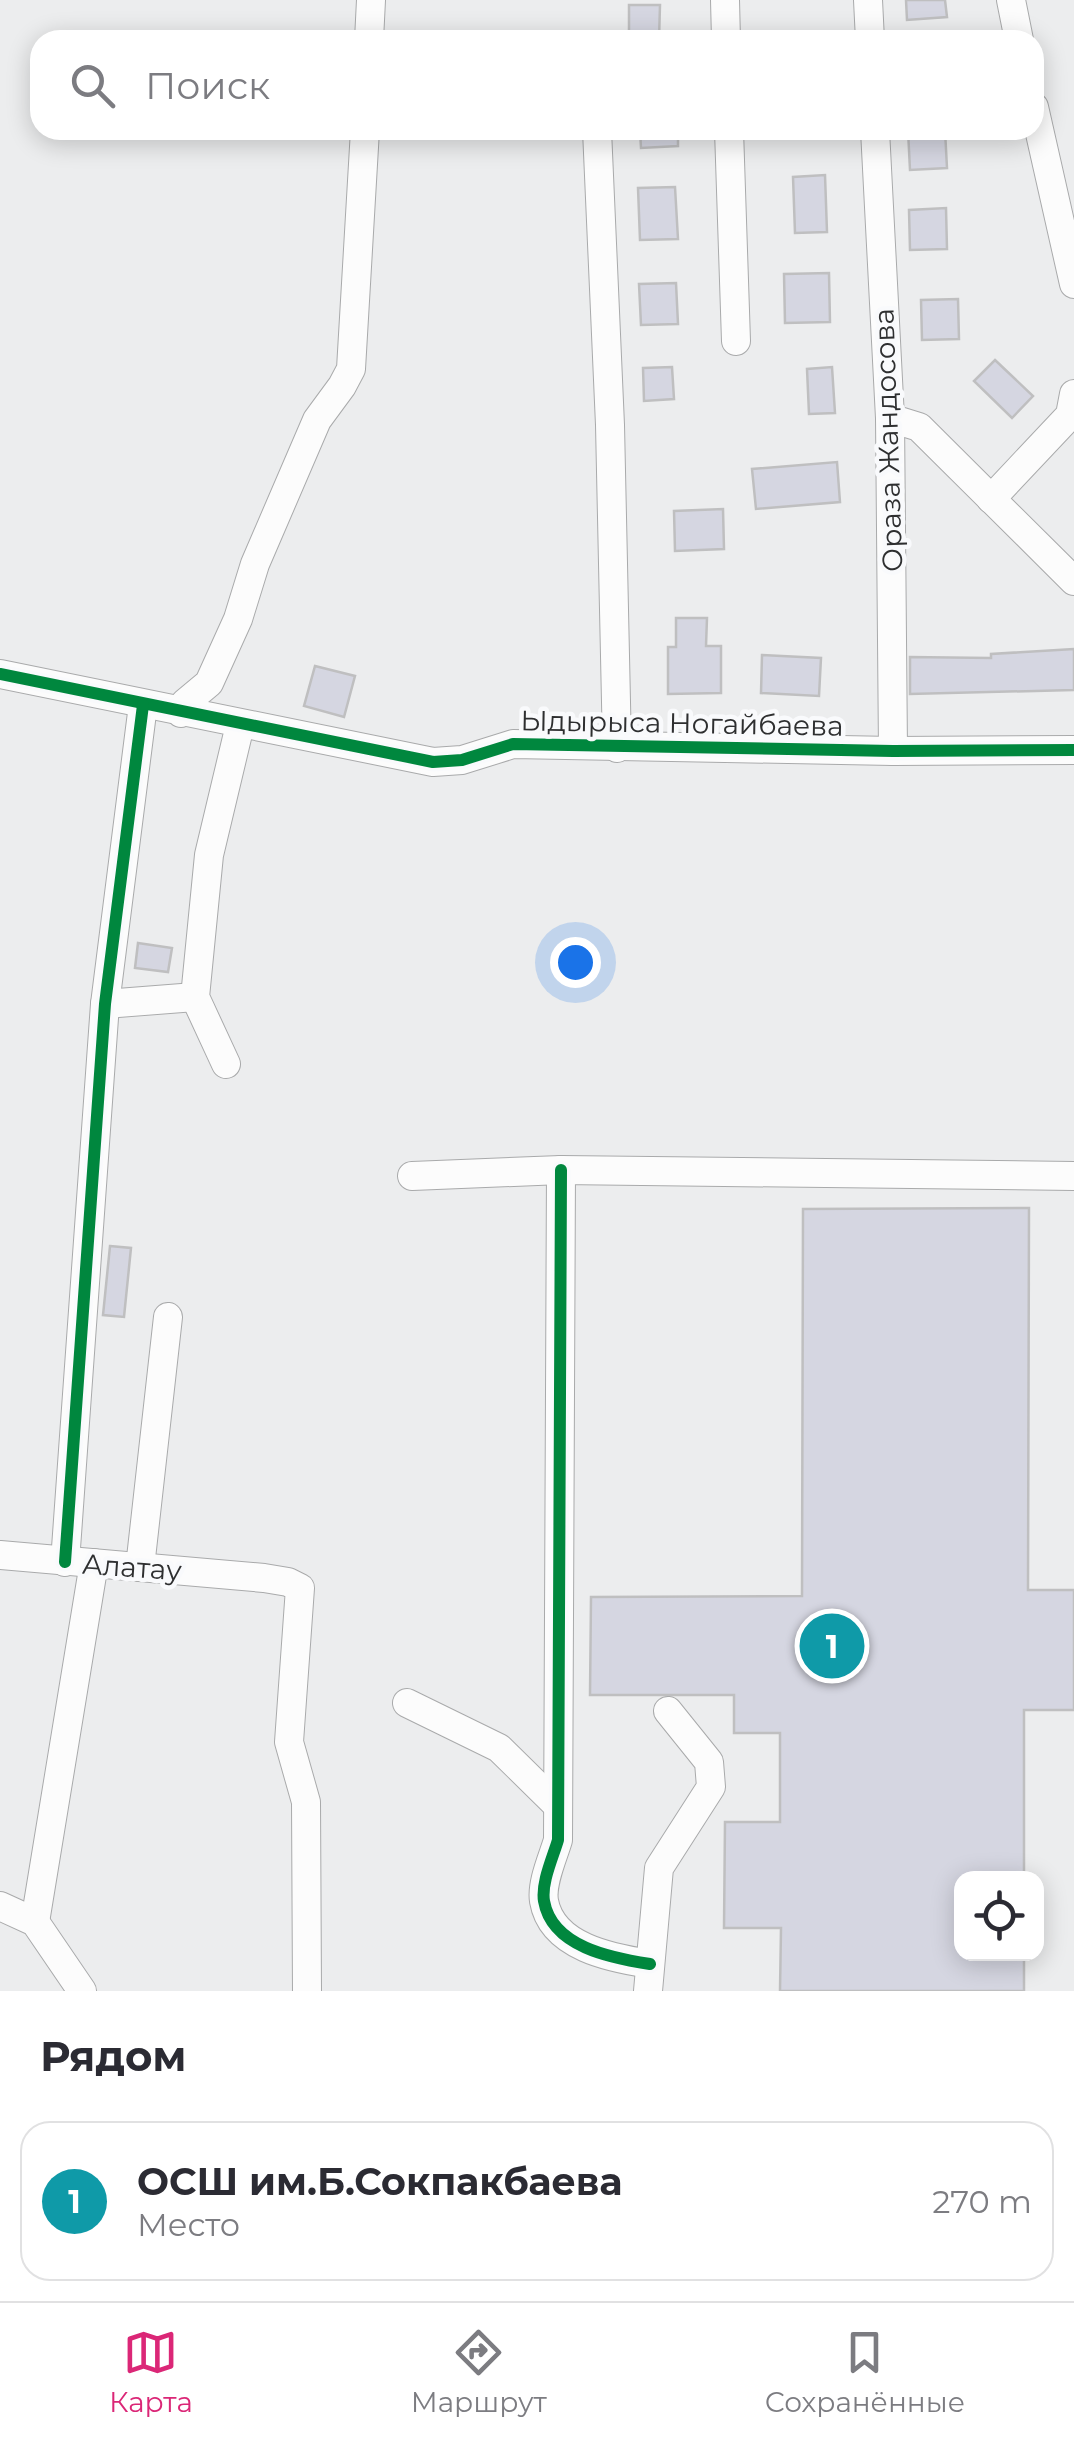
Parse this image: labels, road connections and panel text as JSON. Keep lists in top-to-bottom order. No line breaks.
{"streets":{"street":["Ораза Жандосова","Ыдырыса Ногайбаева","Алатау"]},"crossings":[["Ораза Жандосова","Ыдырыса Ногайбаева"]],"page":{"search":"Поиск","pins":"1","heading":"Рядом","list":[{"mark":"1","name":"ОСШ им.Б.Сокпакбаева","note":"Место","value":"270 m"}],"nav":["Карта","Маршрут","Сохранённые"]}}
